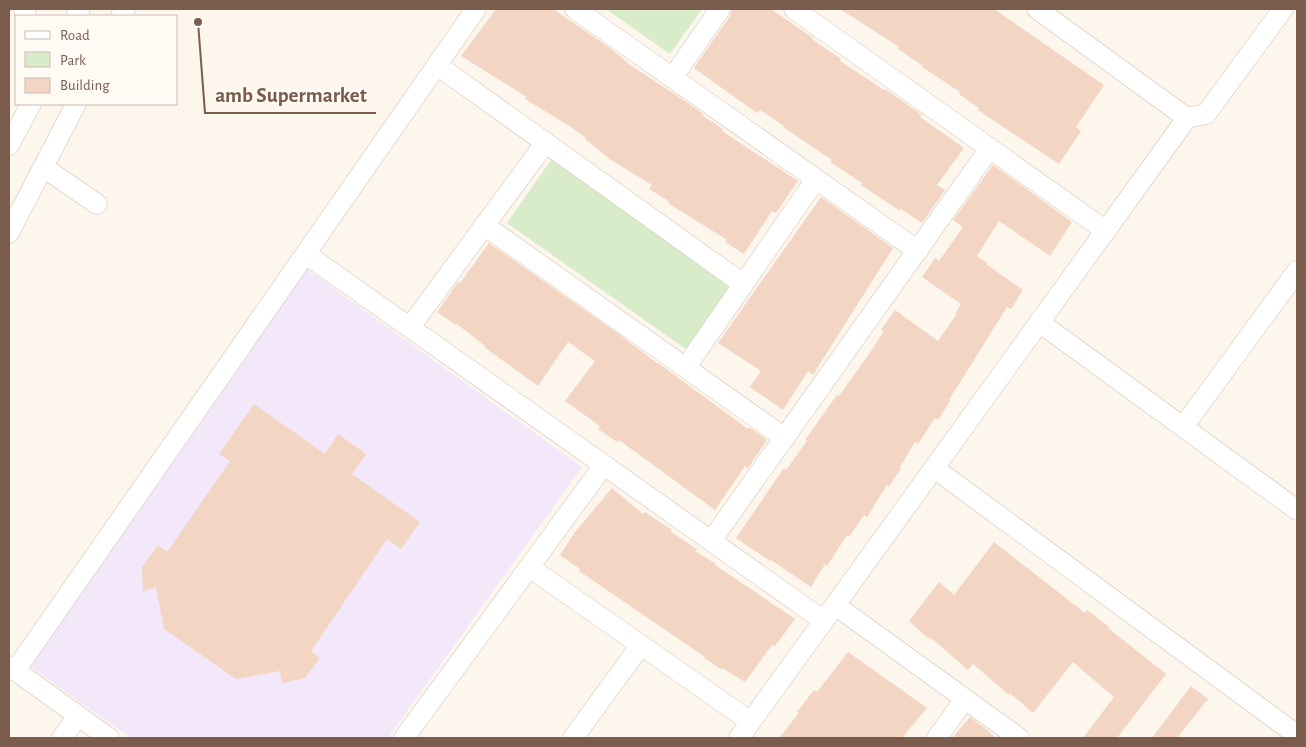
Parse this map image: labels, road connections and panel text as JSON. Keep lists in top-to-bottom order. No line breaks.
{"places":["amb Supermarket"],"legend":["Road","Park","Building"]}
